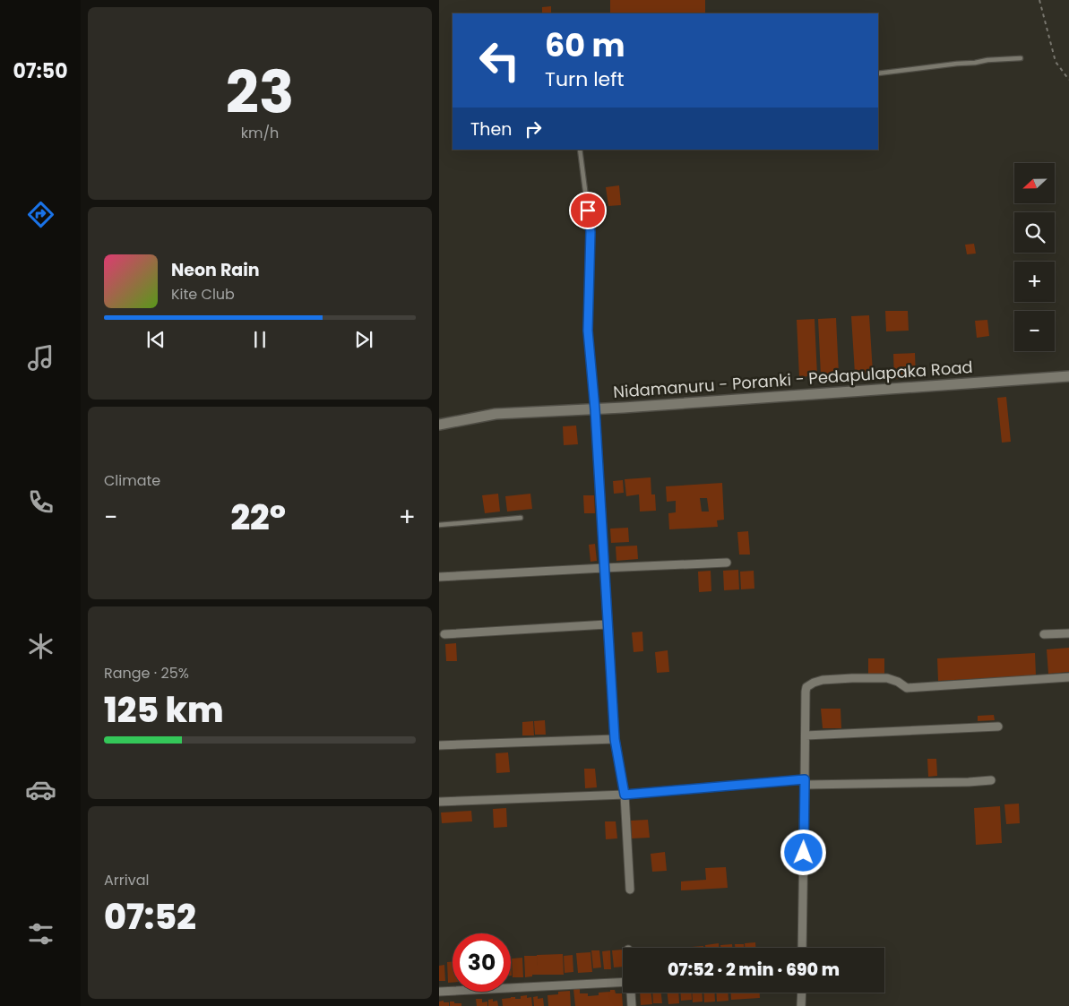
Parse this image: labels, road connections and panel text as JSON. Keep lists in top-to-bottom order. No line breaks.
{"streets":{"main road":["Nidamanuru - Poranki - Pedapulapaka Road"]},"north":"left","page":{"tabs":"07:50","tile":[["23","km/h"],"Climate",["Range · 25%","125 km"],["Arrival","07:52"]],"turn":["60 m","Turn left"],"then":"Then","map_buttons":["+","−"],"song":["Neon Rain","Kite Club"],"heat":["−","22°","+"],"limit":"30","trip":"07:52 · 2 min · 690 m"}}
